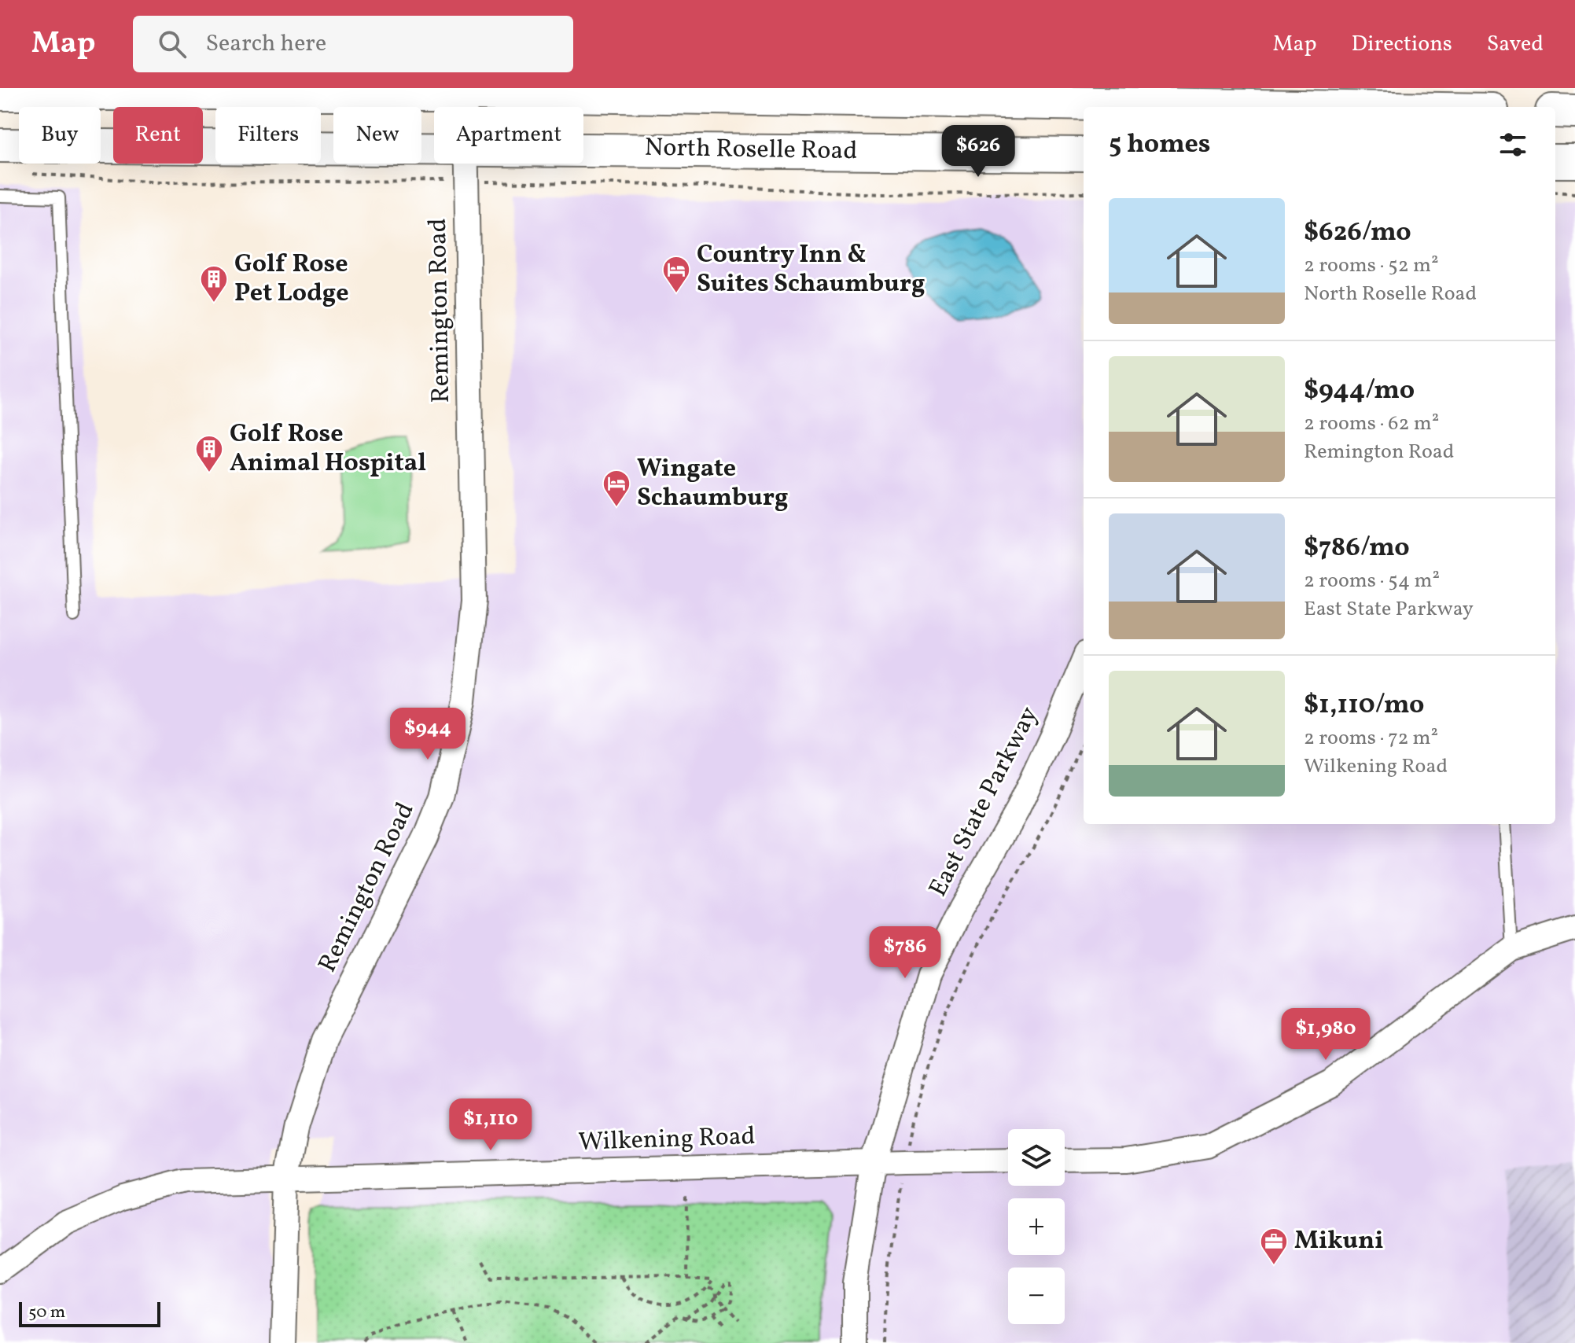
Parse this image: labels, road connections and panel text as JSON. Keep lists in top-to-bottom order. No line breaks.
{"streets":{"main road":["North Roselle Road"],"street":["Remington Road","East State Parkway","Wilkening Road"]},"crossings":[["Remington Road","Wilkening Road"],["East State Parkway","Wilkening Road"]],"places":{"hotel":["Country Inn & Suites Schaumburg","Wingate Schaumburg"],"building":["Golf Rose Pet Lodge","Golf Rose Animal Hospital"],"office":["Mikuni"]},"scale_bar":"50 m","page":{"header":"Map","search":"Search here","nav":["Map","Directions","Saved"],"chip":["Buy","Rent","Filters","New","Apartment"],"heading":"5 homes","price":["$626","$944","$786","$1,980","$1,110"],"list":[{"name":"$626/mo","note":"2 rooms · 52 m² · North Roselle Road"},{"name":"$944/mo","note":"2 rooms · 62 m² · Remington Road"},{"name":"$786/mo","note":"2 rooms · 54 m² · East State Parkway"},{"name":"$1,110/mo","note":"2 rooms · 72 m² · Wilkening Road"}],"map_buttons":["+","−"],"scale":"50 m"}}
